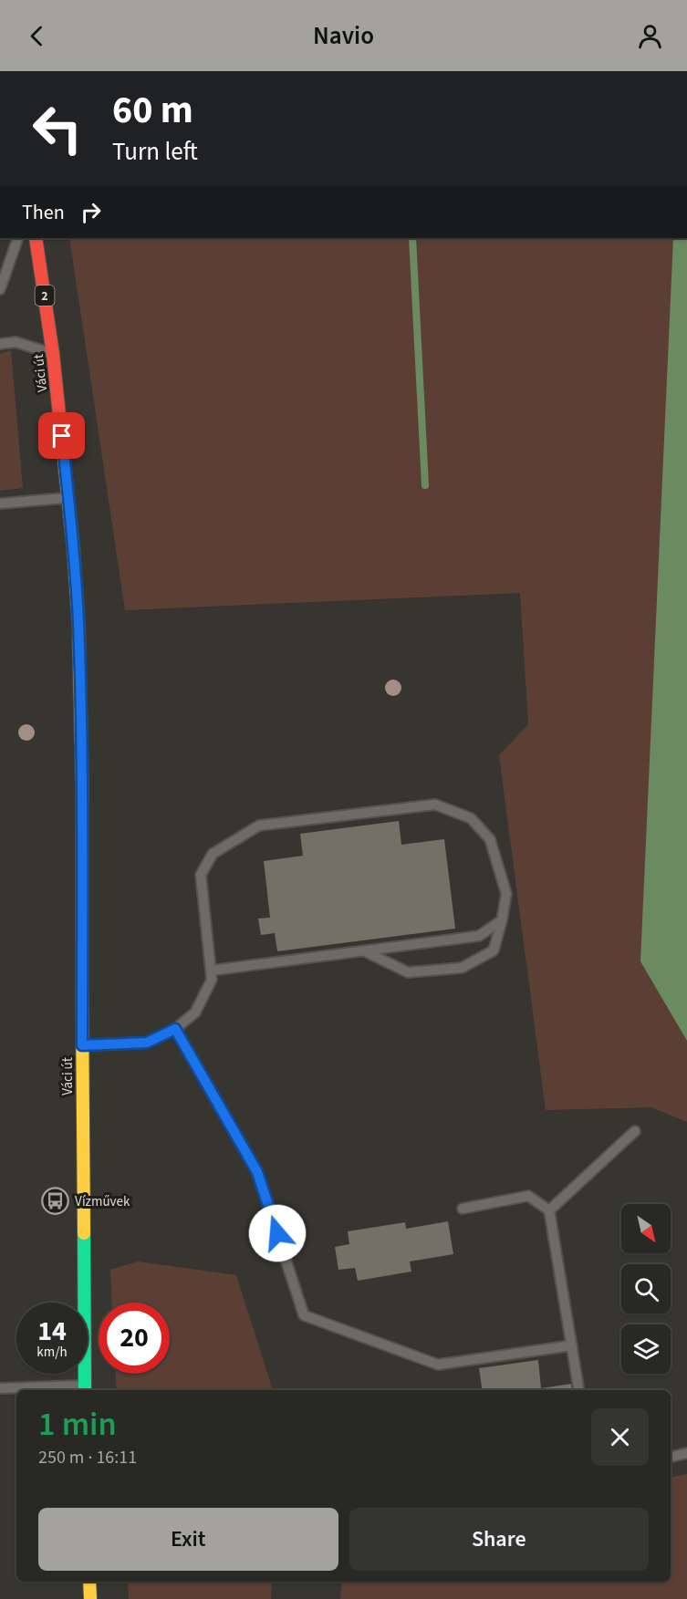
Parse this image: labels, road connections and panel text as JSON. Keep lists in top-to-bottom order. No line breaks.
{"streets":{"main road":["2","Váci út"]},"places":{"bus stop":["Vízművek"]},"north":"bottom right","page":{"header":"Navio","turn":["60 m","Turn left"],"then":"Then","speed":"14 km/h","limit":"20","heading":["1 min","250 m · 16:11"],"buttons":["Exit","Share"]}}
